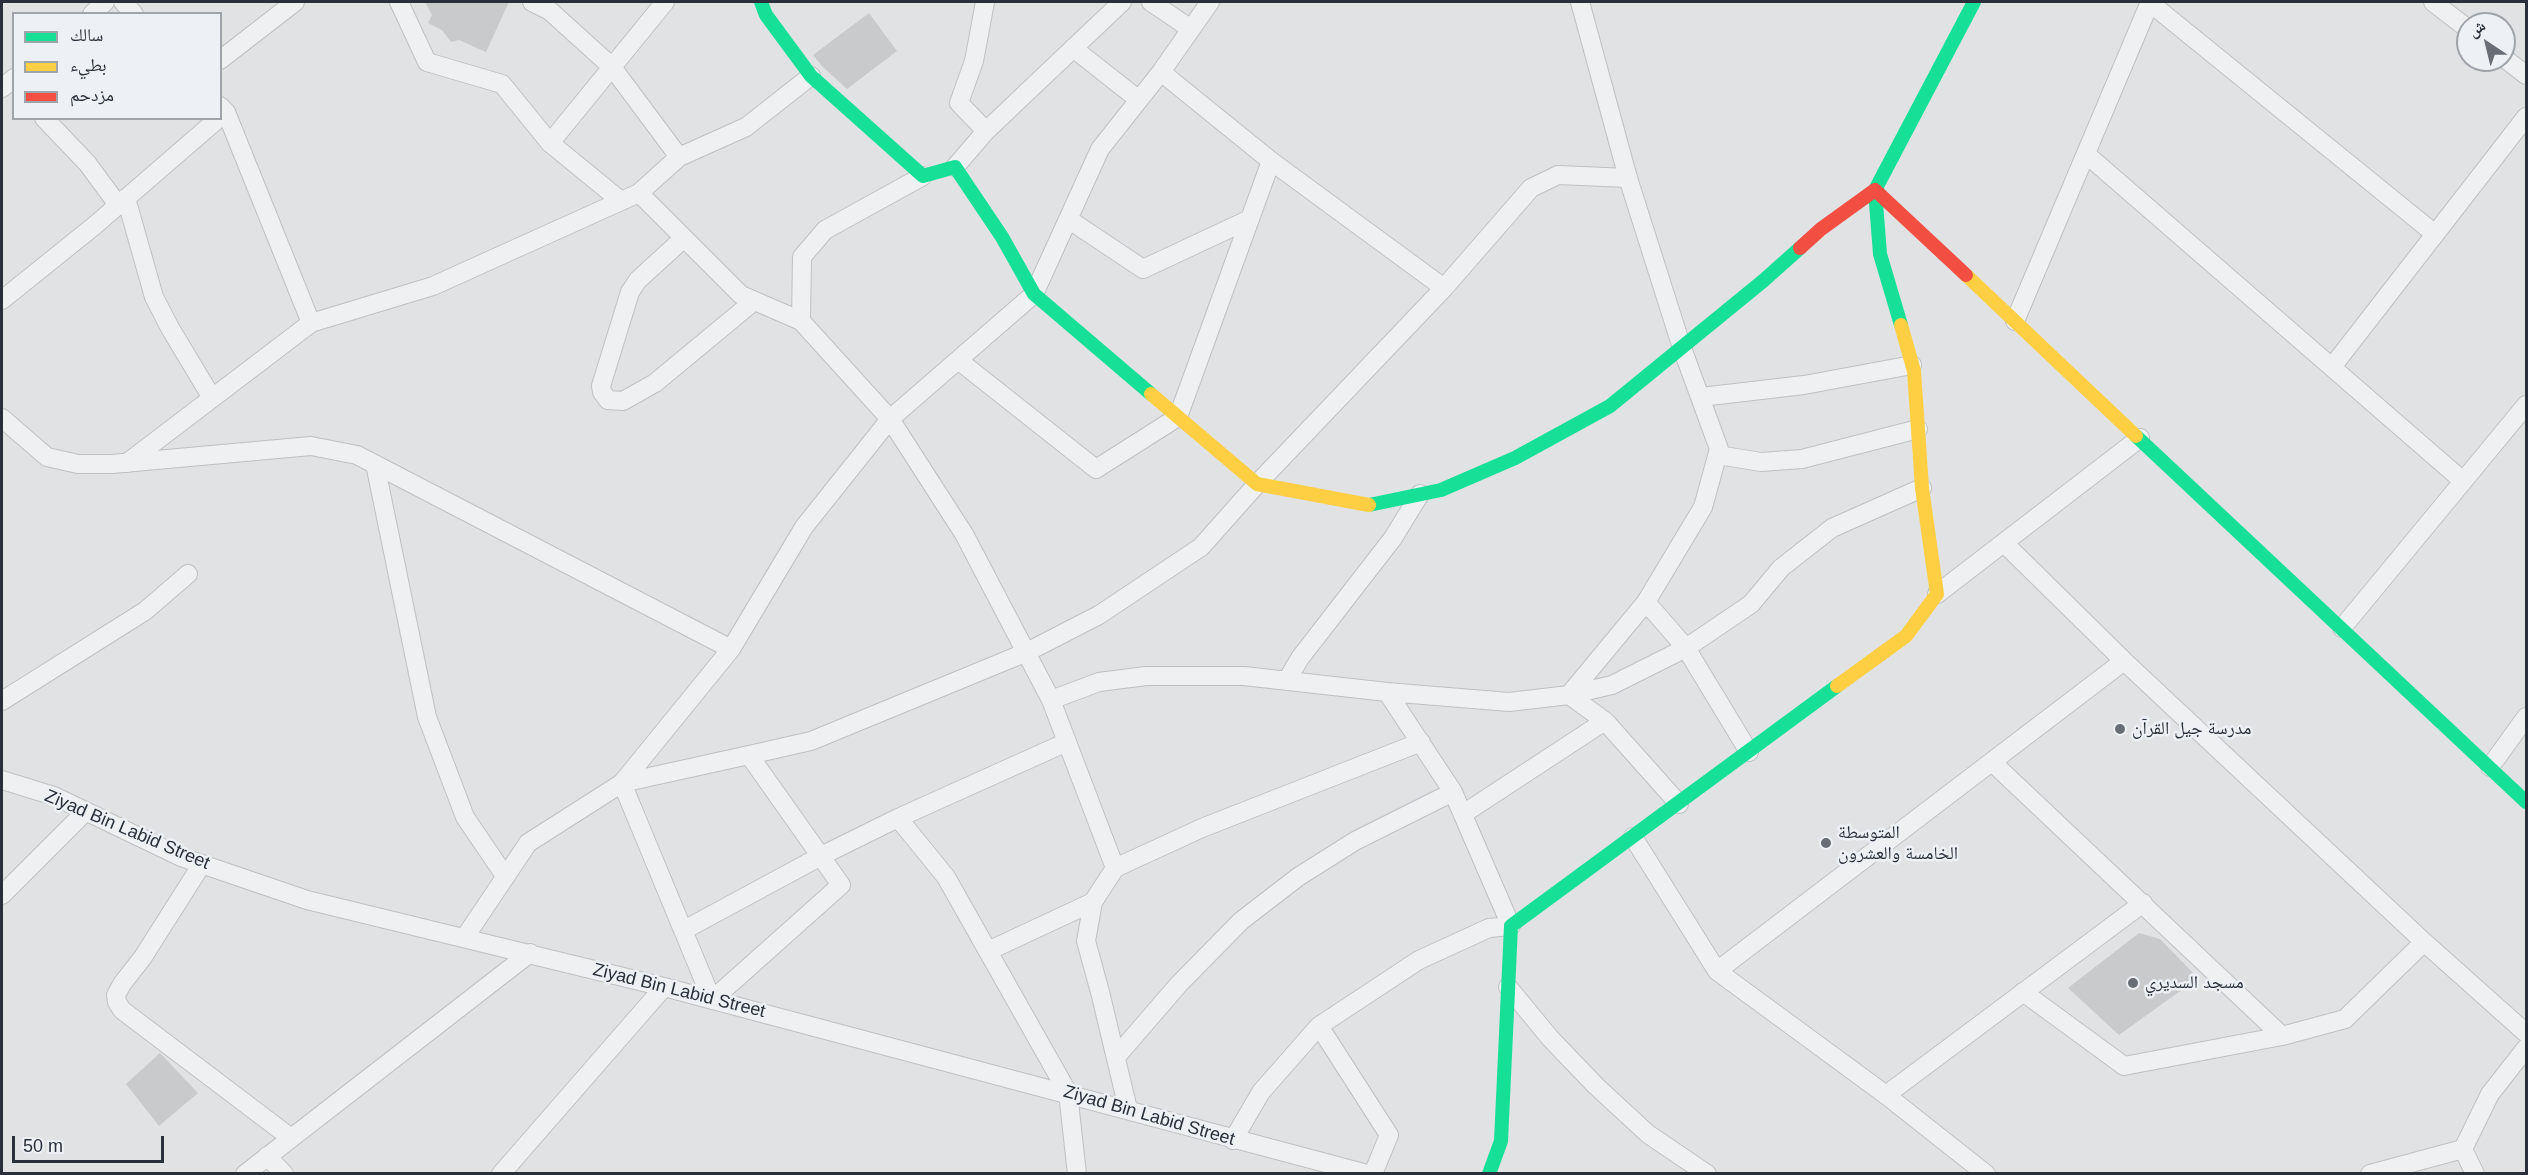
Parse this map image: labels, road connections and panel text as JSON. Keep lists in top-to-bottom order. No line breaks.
{"streets":{"street":["Ziyad Bin Labid Street"]},"places":["مدرسة جيل القرآن","المتوسطة الخامسة والعشرون","مسجد السديري"],"legend":["سالك","بطيء","مزدحم"],"scale_bar":"50 m","north":"top left"}
